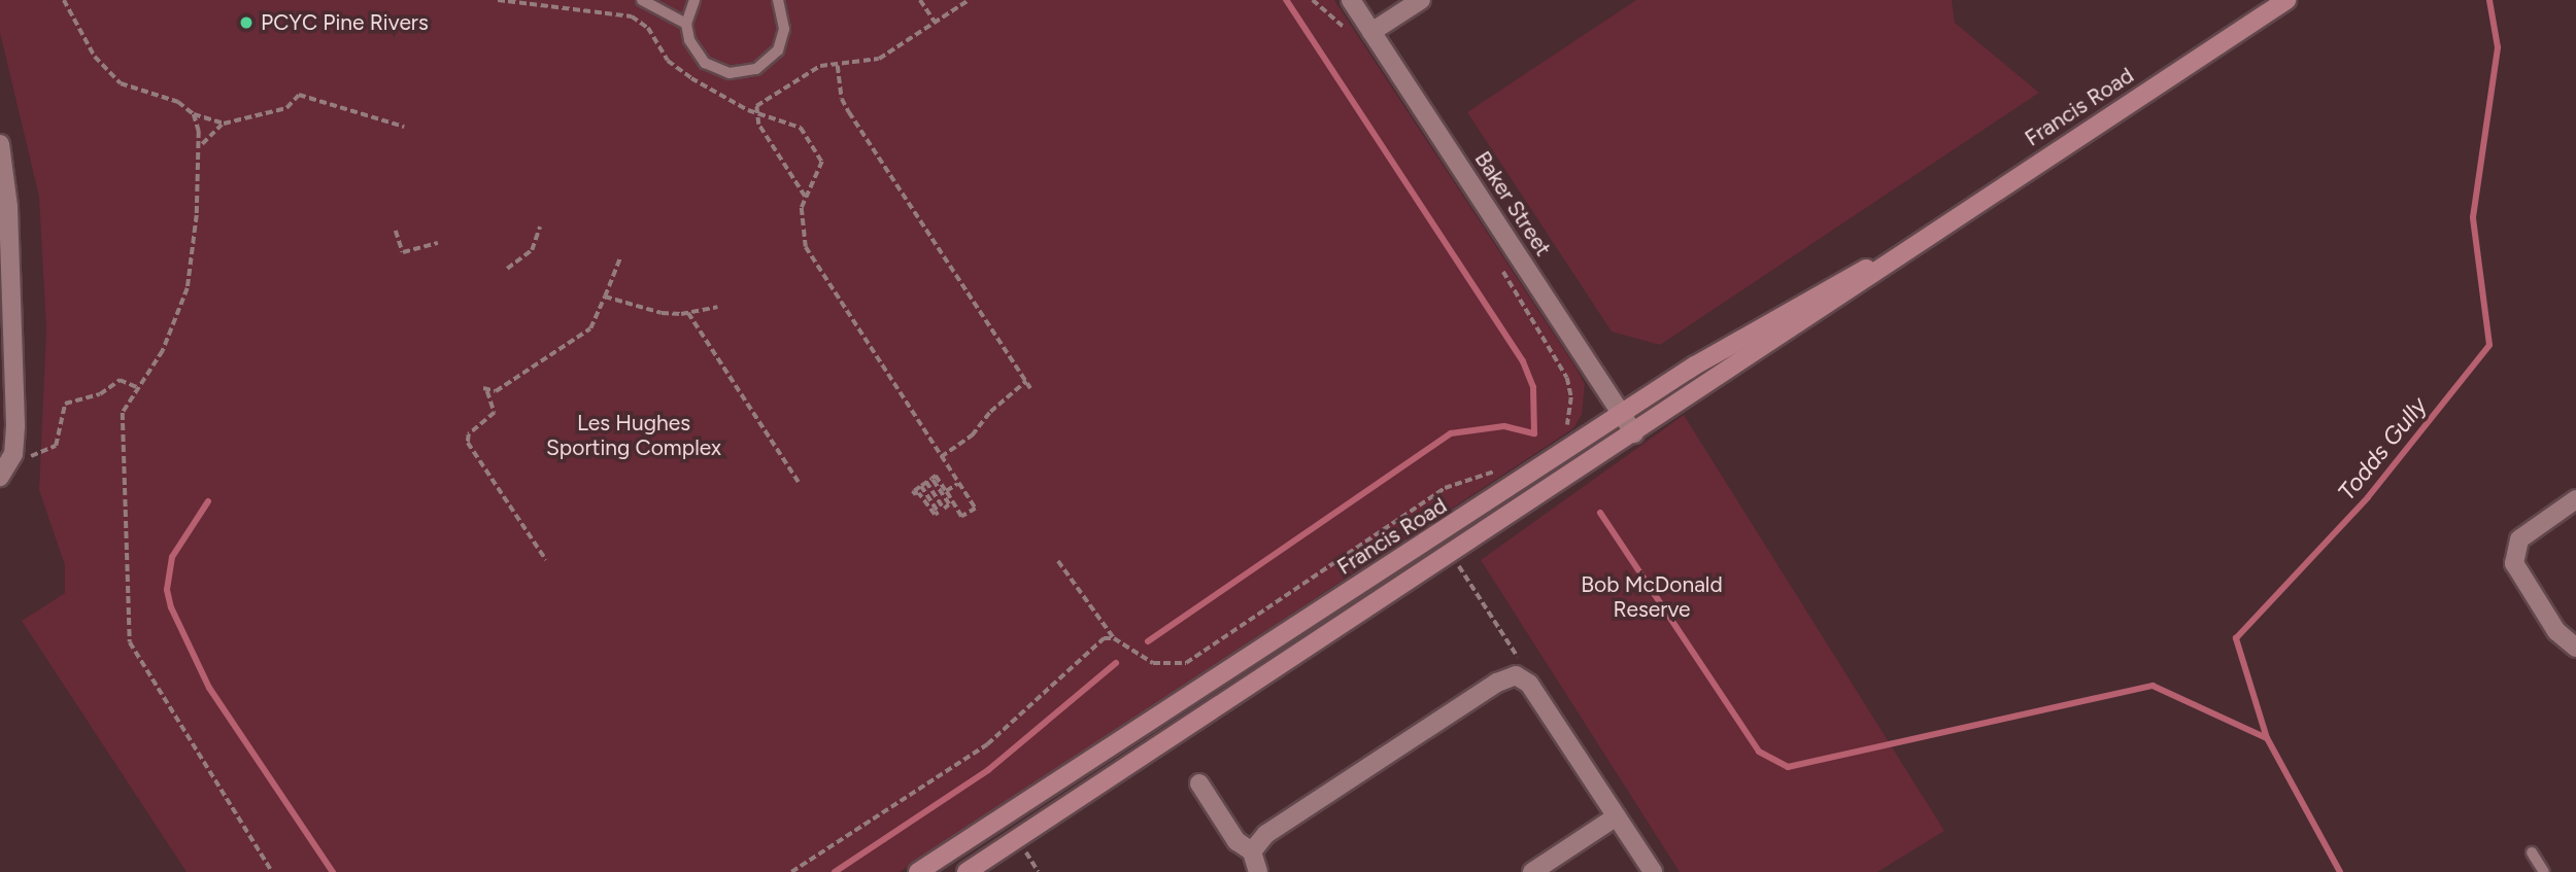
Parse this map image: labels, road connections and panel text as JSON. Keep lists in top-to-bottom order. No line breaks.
{"streets":{"main road":["Francis Road"],"street":["Baker Street"]},"crossings":[["Francis Road","Baker Street"]],"water":["Todds Gully"],"parks":["Les Hughes Sporting Complex","Bob McDonald Reserve"],"places":["PCYC Pine Rivers"]}
